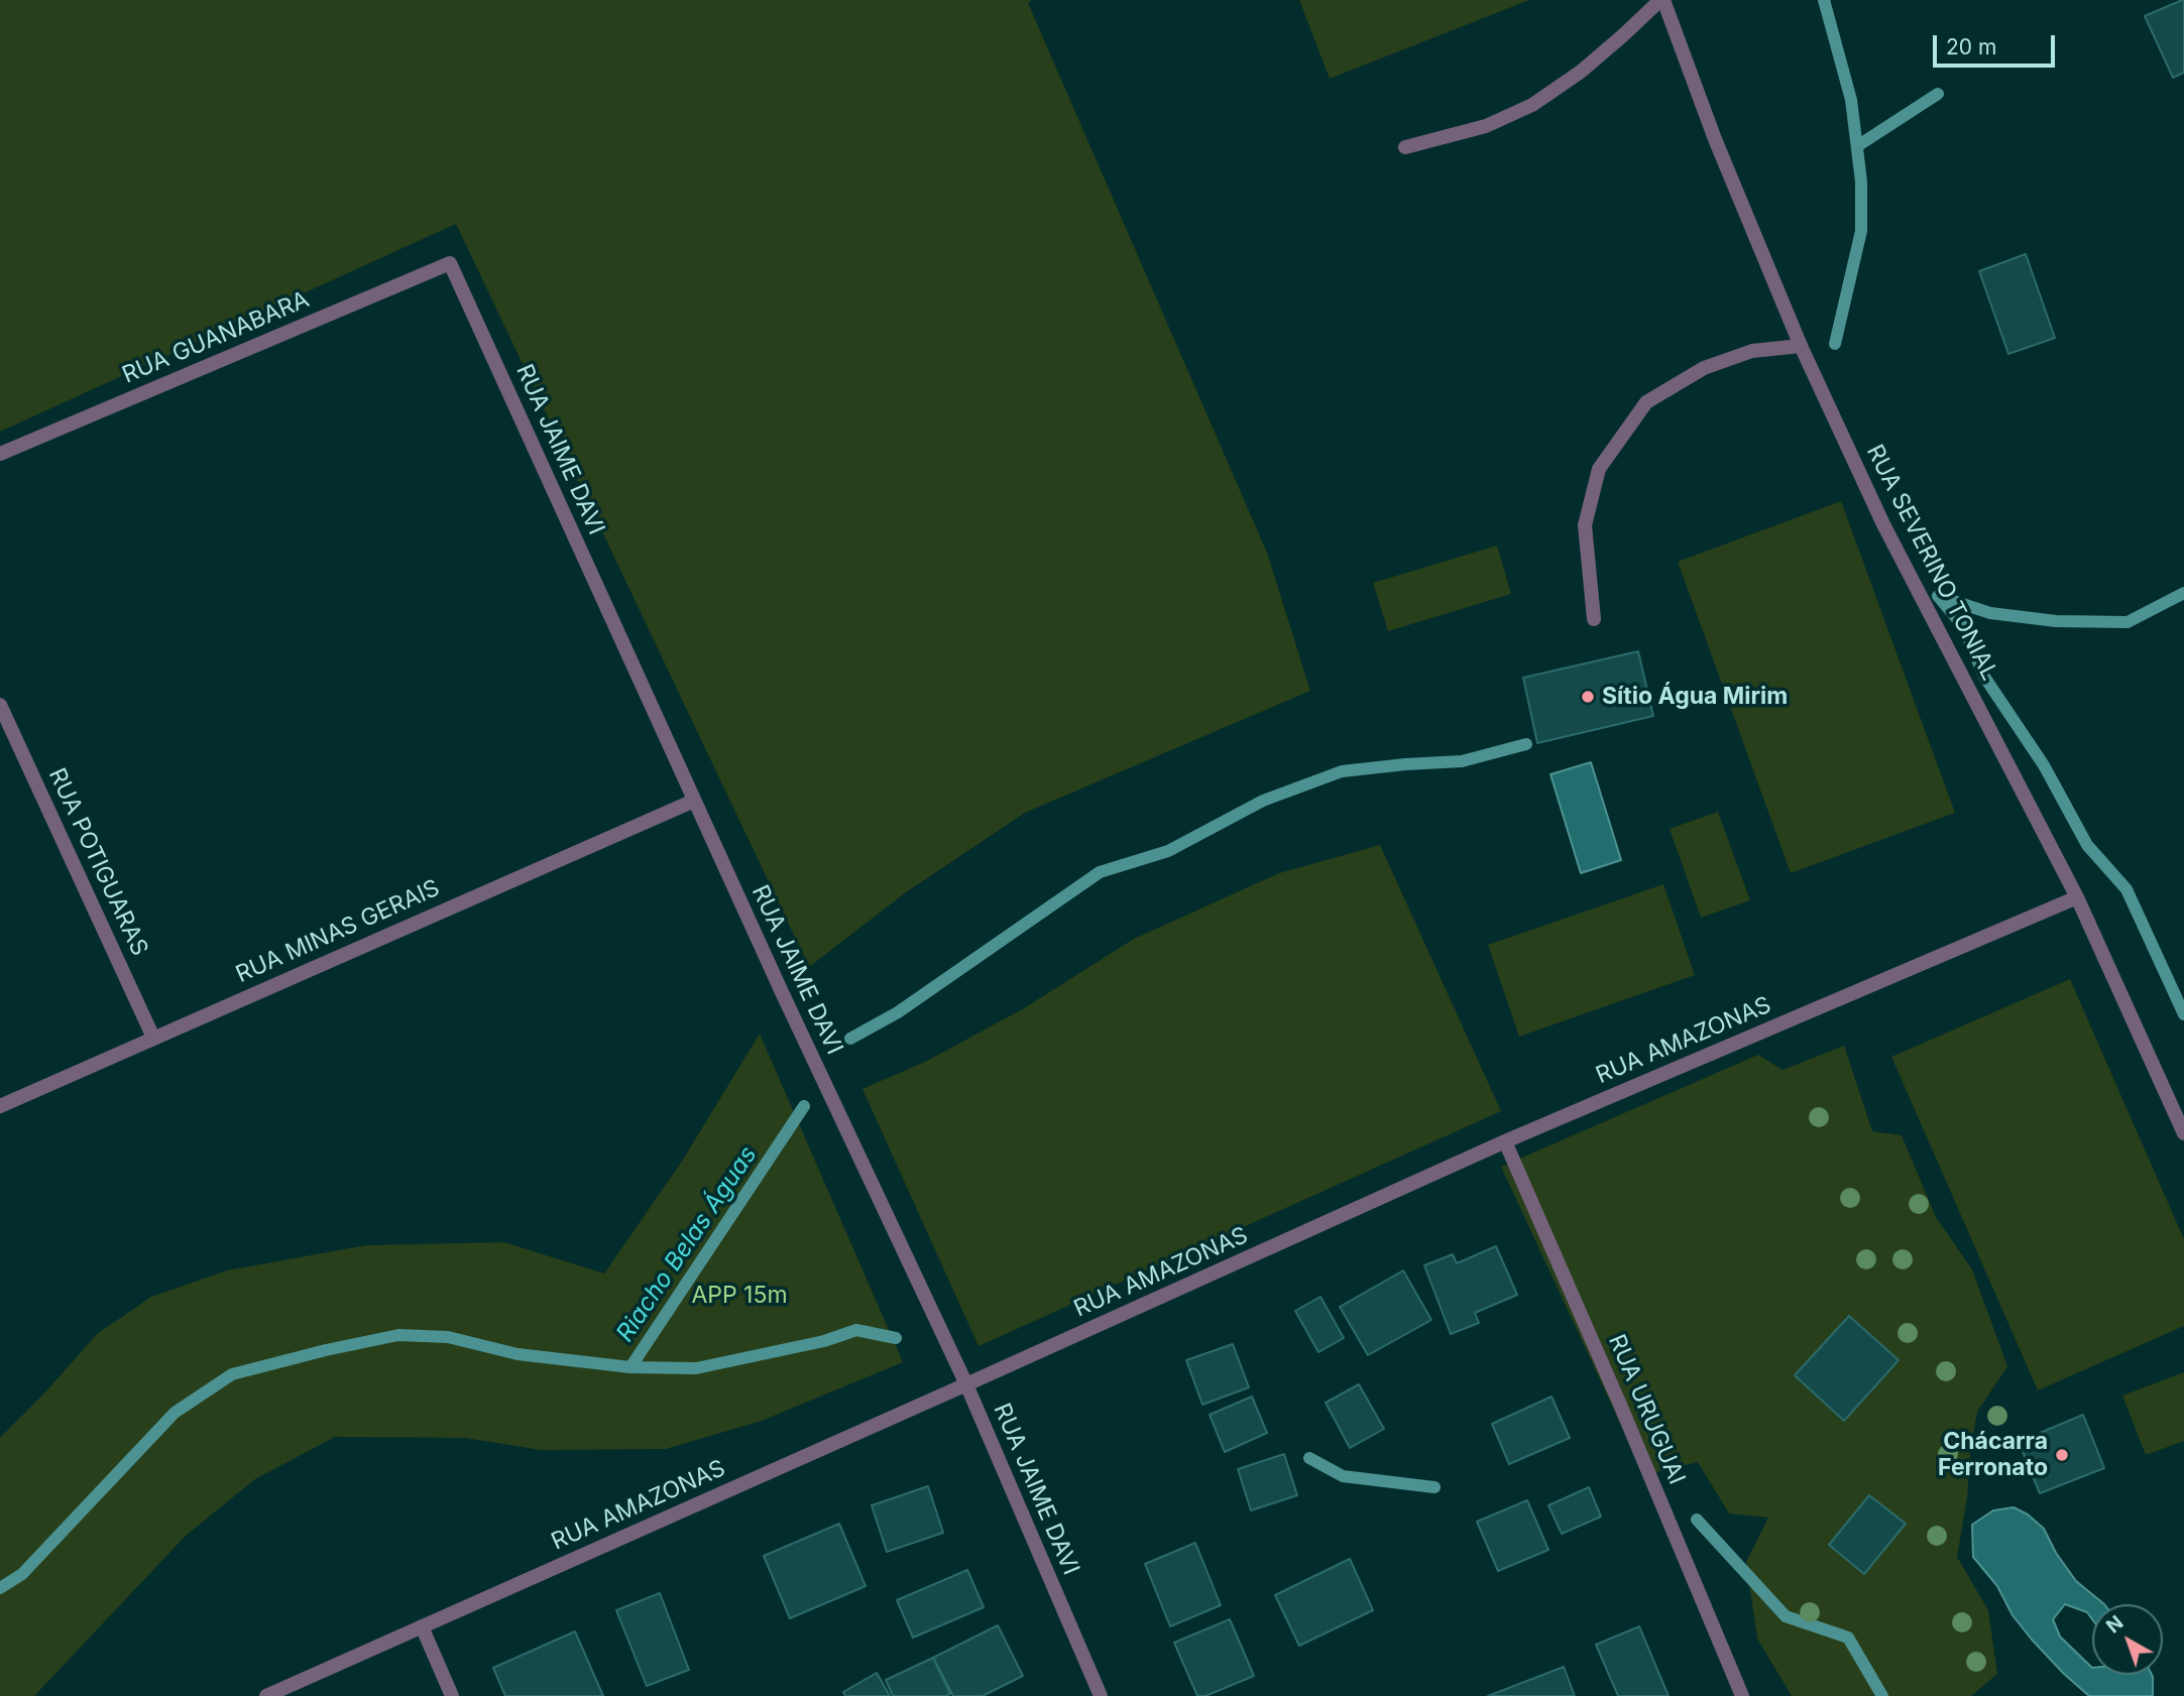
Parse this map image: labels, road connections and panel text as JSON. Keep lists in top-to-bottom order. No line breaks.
{"streets":{"street":["RUA GUANABARA","RUA JAIME DAVI","RUA SEVERINO TONIAL","RUA POTIGUARAS","RUA MINAS GERAIS","RUA AMAZONAS","RUA URUGUAI"]},"crossings":[["RUA GUANABARA","RUA JAIME DAVI"],["RUA JAIME DAVI","RUA MINAS GERAIS"],["RUA JAIME DAVI","RUA AMAZONAS"],["RUA SEVERINO TONIAL","RUA AMAZONAS"],["RUA POTIGUARAS","RUA MINAS GERAIS"],["RUA AMAZONAS","RUA URUGUAI"]],"water":["Riacho Belas Águas"],"parks":["APP 15m"],"places":["Sítio Água Mirim","Chácarra Ferronato"],"scale_bar":"20 m","north":"top left"}
